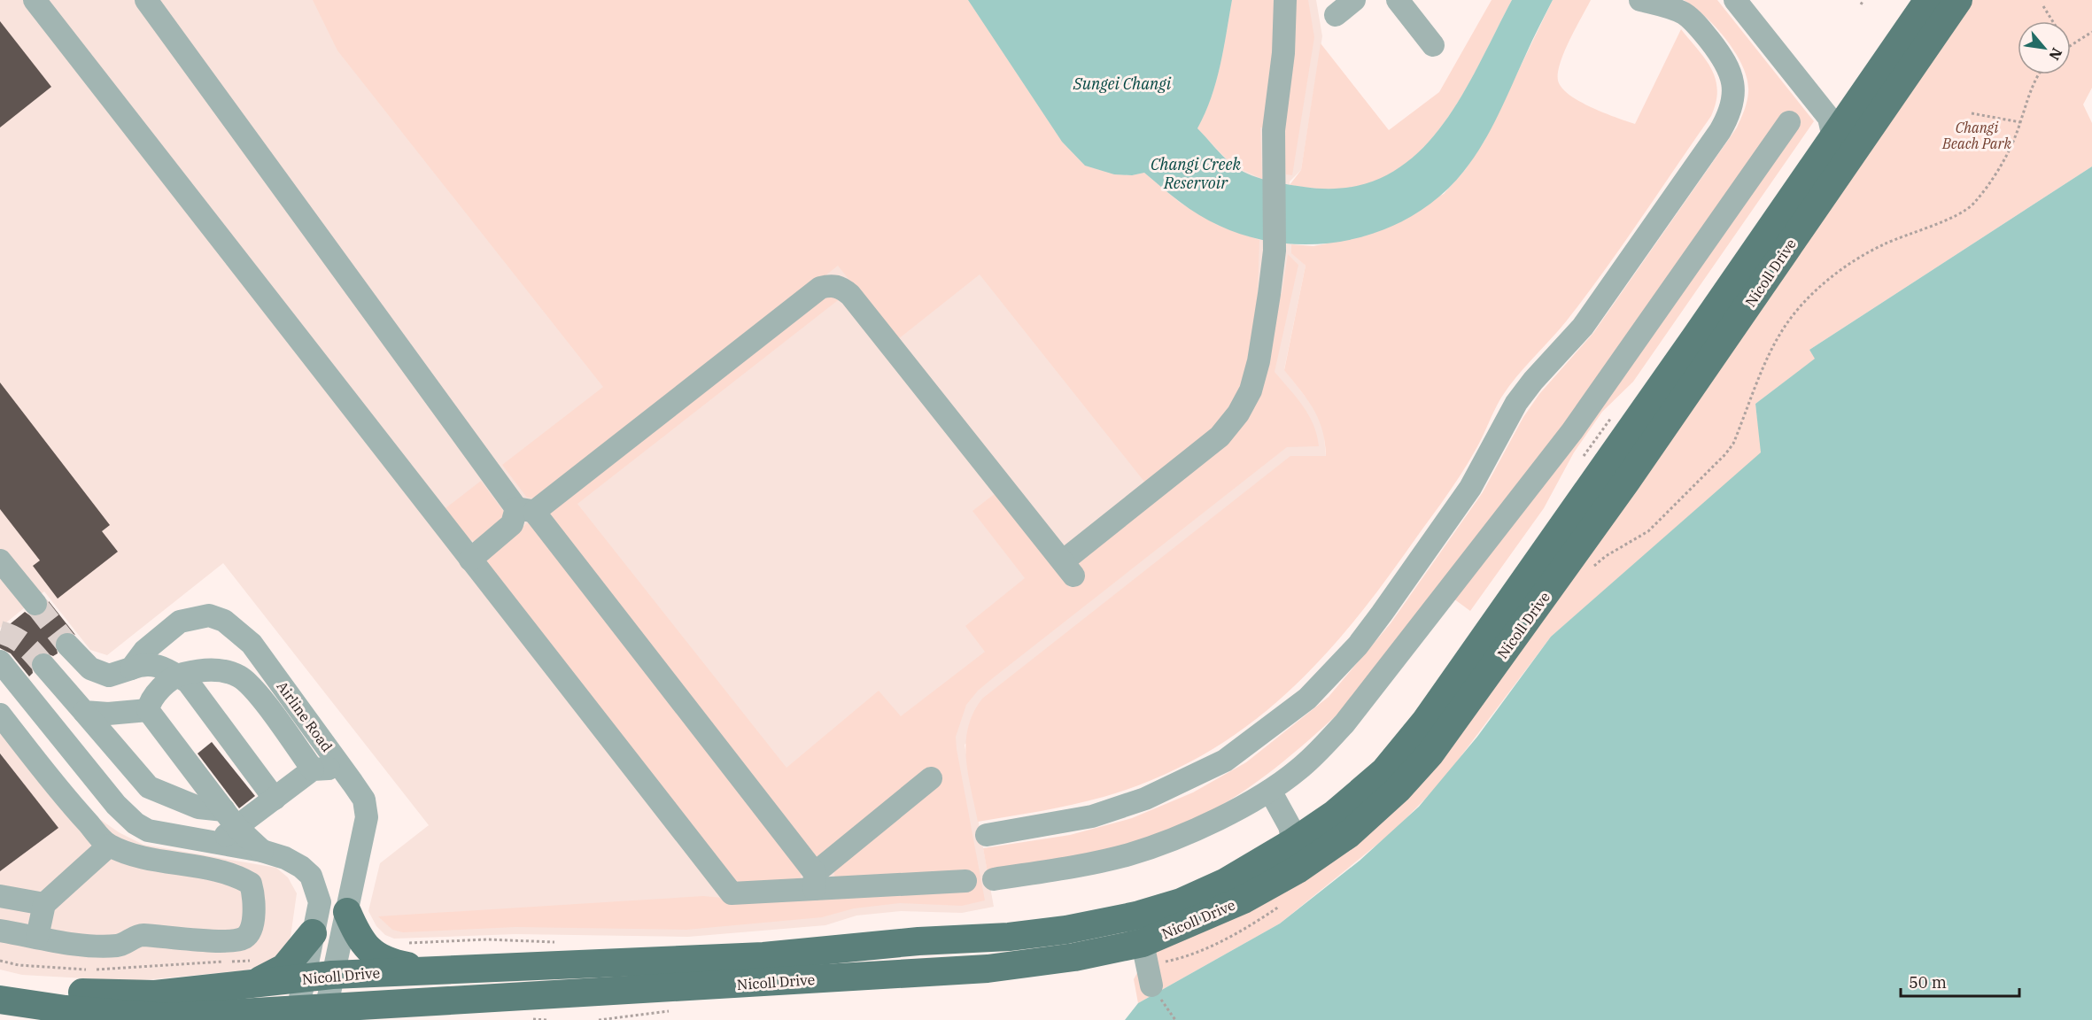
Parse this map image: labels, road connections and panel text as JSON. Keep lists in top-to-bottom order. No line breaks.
{"streets":{"main road":["Nicoll Drive"],"lane":["Airline Road"]},"crossings":[["Nicoll Drive","Airline Road"]],"water":["Sungei Changi","Changi Creek Reservoir"],"parks":["Changi Beach Park"],"scale_bar":"50 m","north":"bottom right"}
